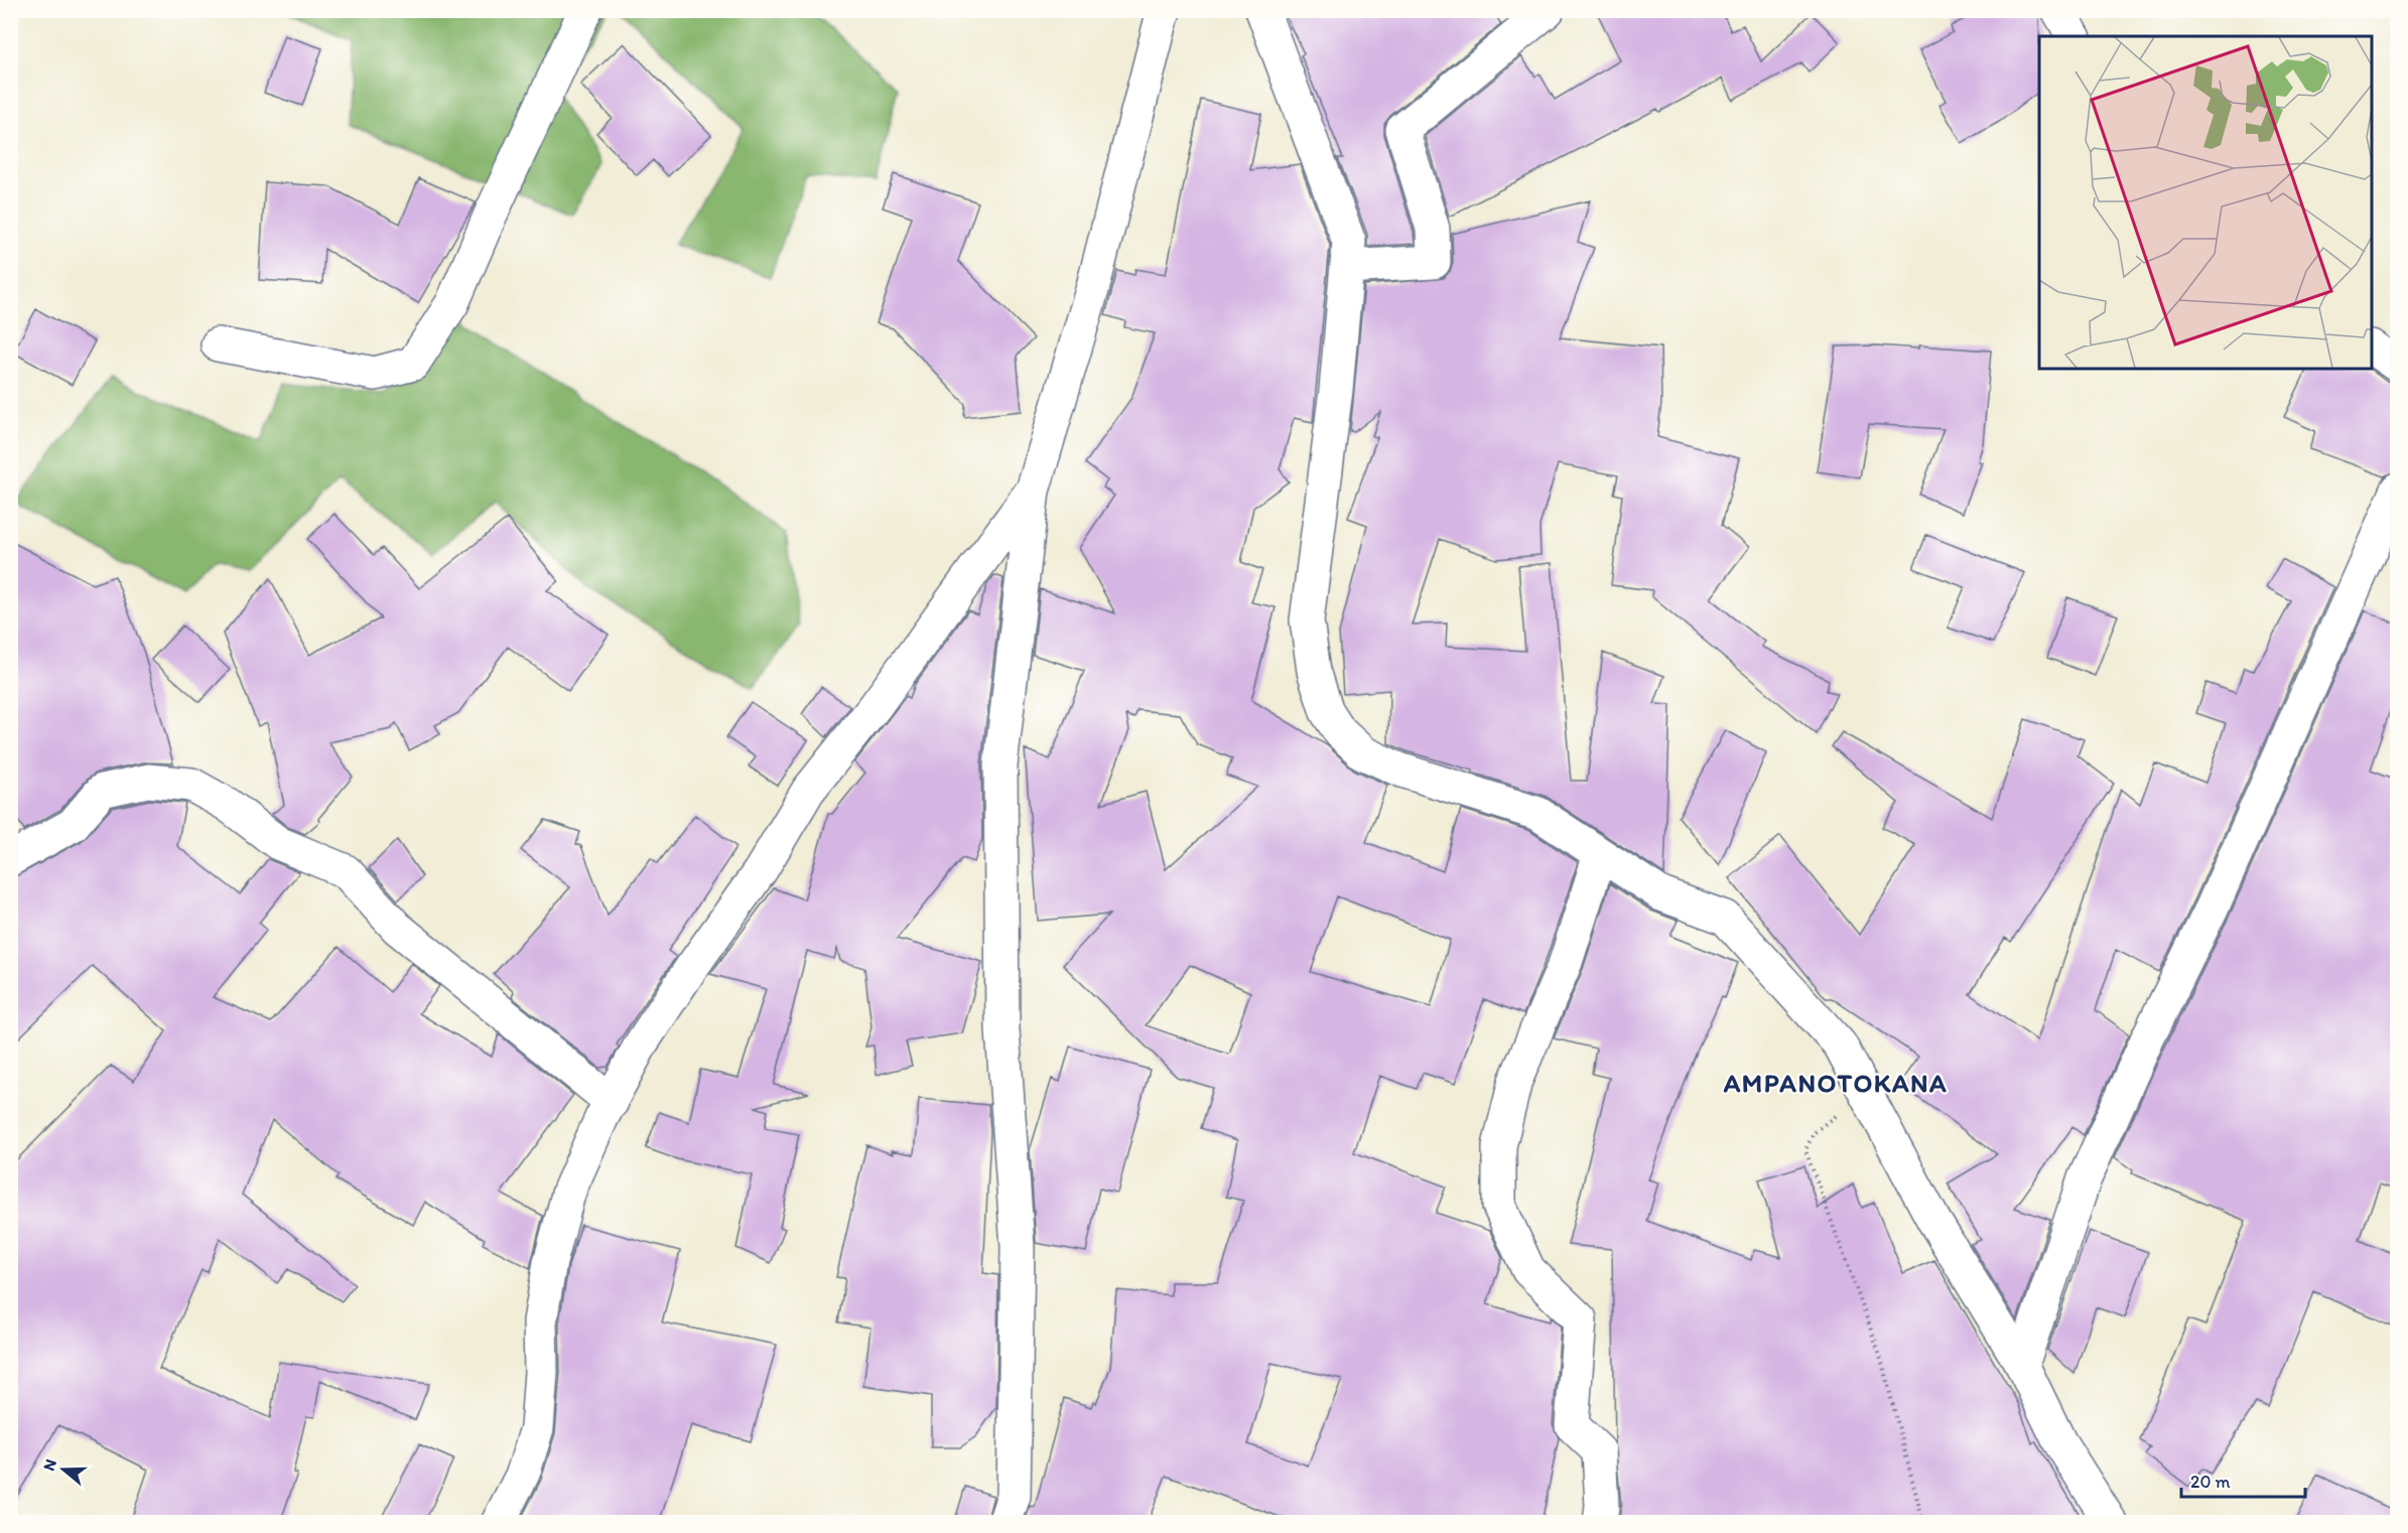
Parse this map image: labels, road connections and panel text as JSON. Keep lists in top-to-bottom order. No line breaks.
{"districts":["AMPANOTOKANA"],"scale_bar":"20 m","north":"left"}
